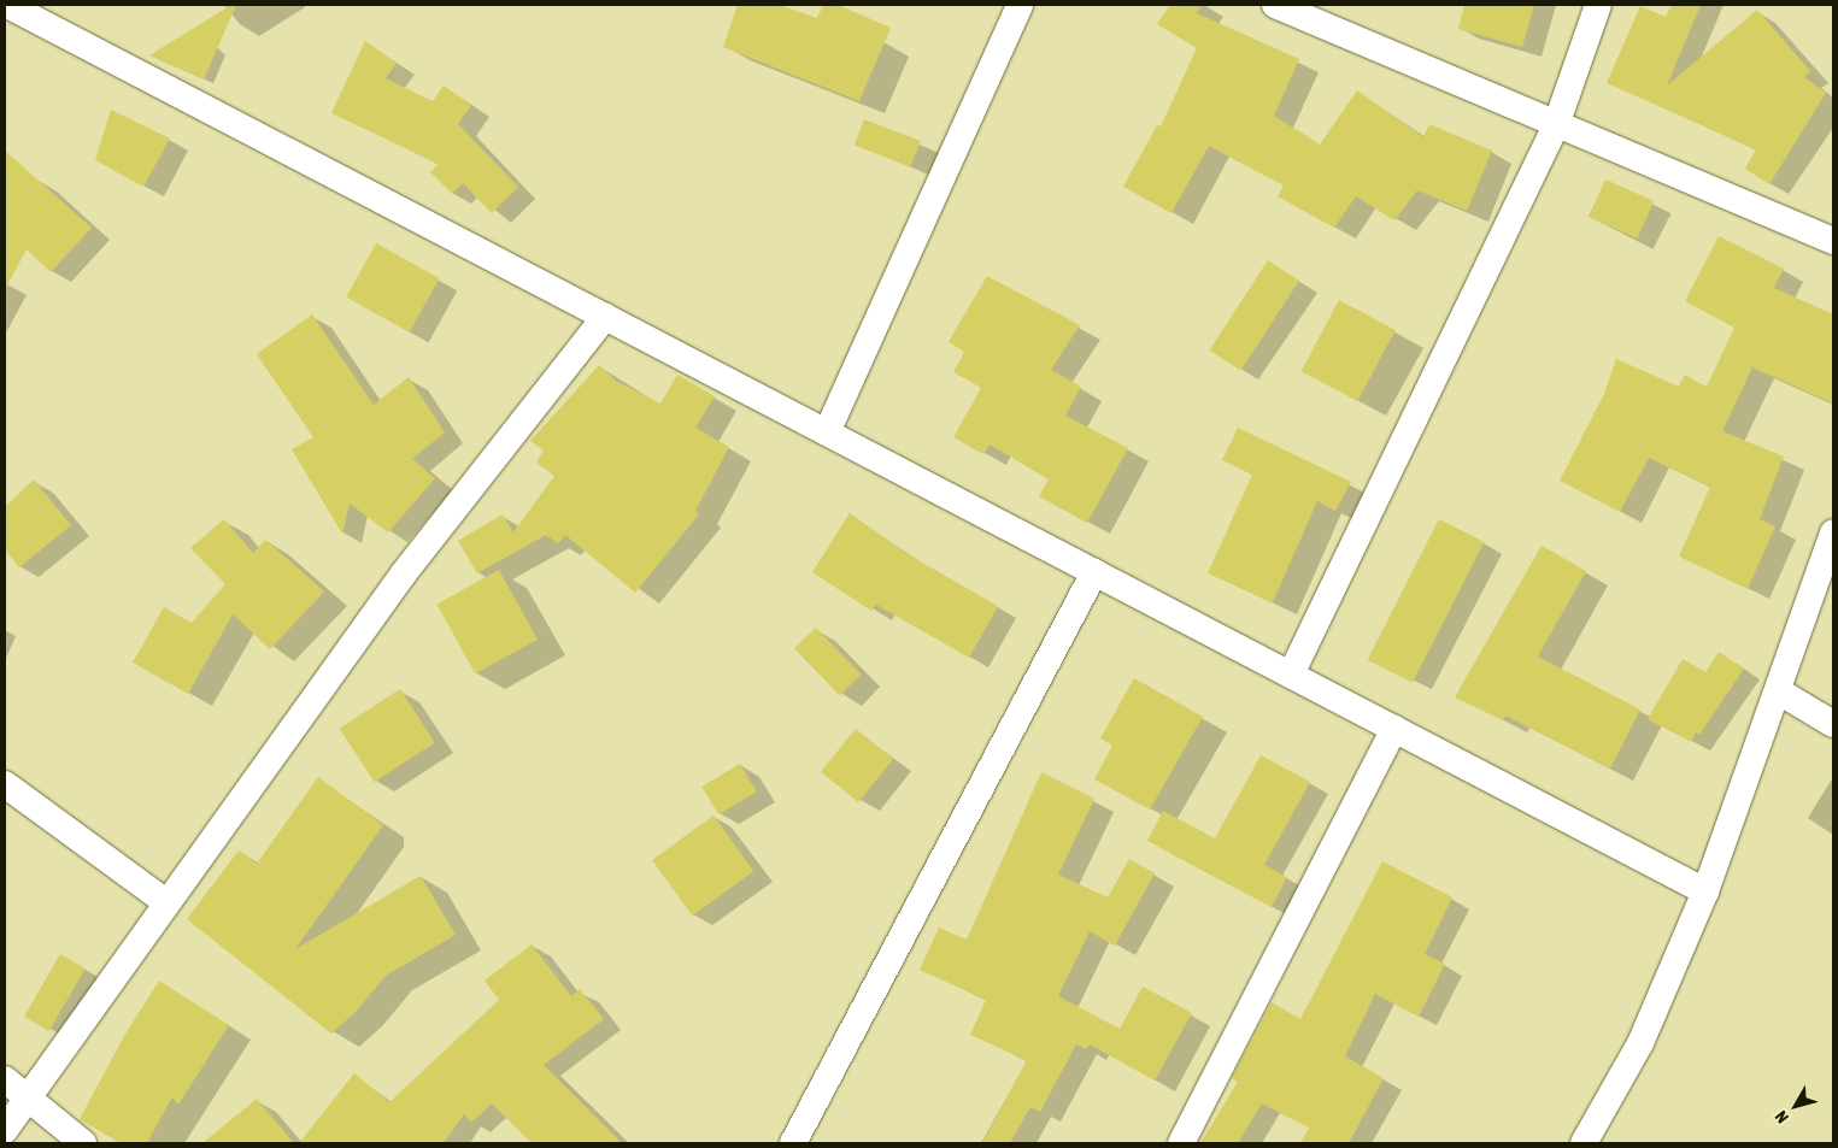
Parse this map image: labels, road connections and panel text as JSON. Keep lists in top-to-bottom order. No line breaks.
{"north":"bottom left"}
